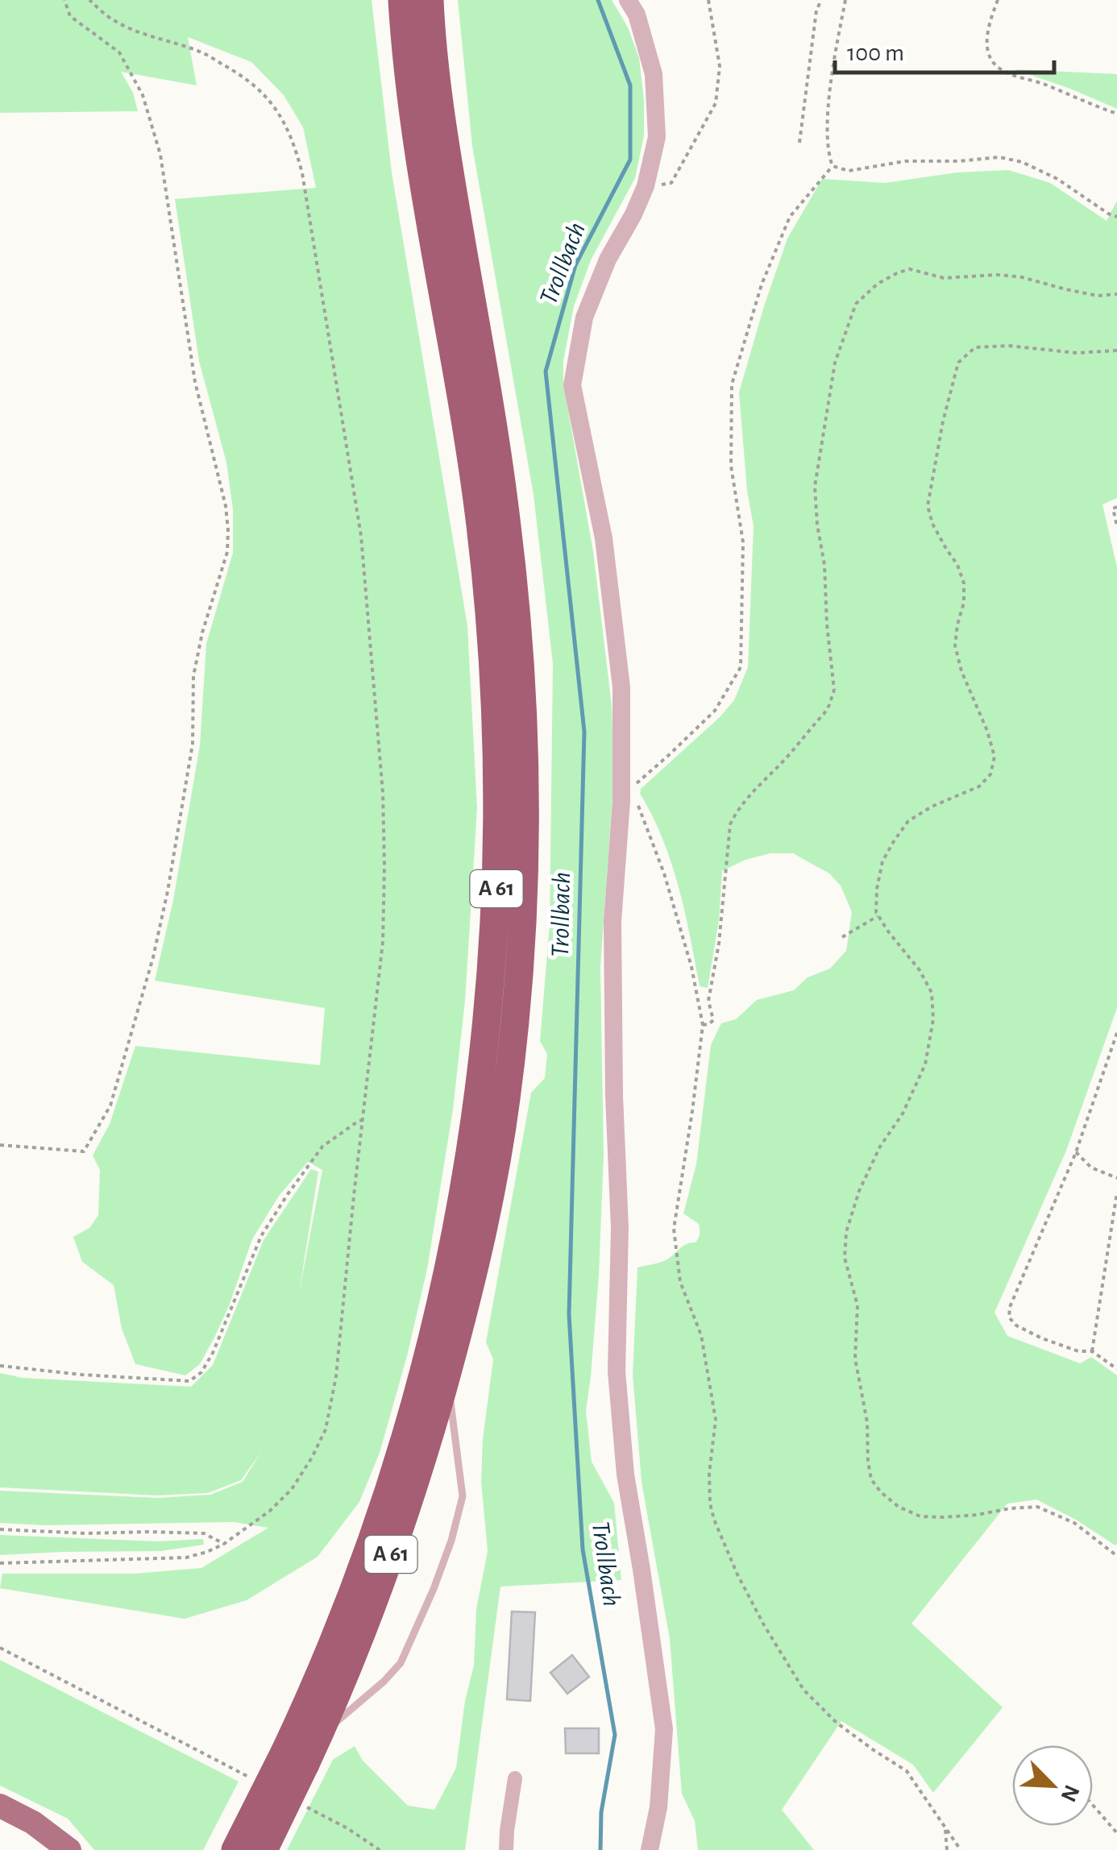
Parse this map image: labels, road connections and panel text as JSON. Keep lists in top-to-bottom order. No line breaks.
{"streets":{"highway":["A 61"]},"water":["Trollbach"],"scale_bar":"100 m","north":"bottom right"}
